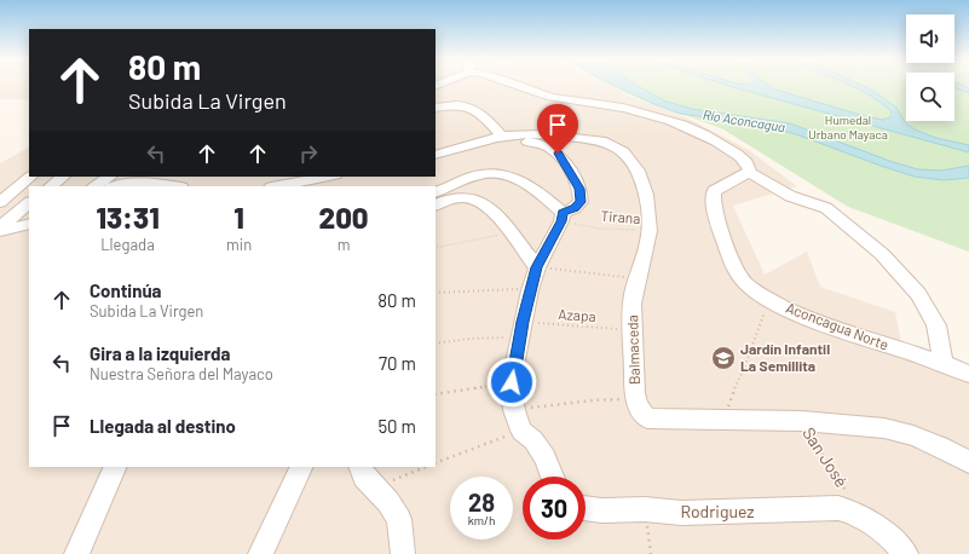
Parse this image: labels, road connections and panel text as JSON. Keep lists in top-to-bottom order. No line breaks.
{"streets":{"street":["Aconcagua Norte","Balmaceda","Rodriguez"],"path":["Tirana","Azapa","San José"]},"crossings":[["Tirana","Balmaceda"],["Azapa","Balmaceda"],["Balmaceda","San José"],["San José","Rodriguez"]],"water":["Río Aconcagua"],"parks":["Humedal Urbano Mayaca"],"places":{"school or university":["Jardín Infantil La Semillita"]},"page":{"turn":["80 m","Subida La Virgen"],"eta":["13:31","Llegada","1","min","200","m"],"list":[{"name":"Continúa","note":"Subida La Virgen","value":"80 m"},{"name":"Gira a la izquierda","note":"Nuestra Señora del Mayaco","value":"70 m"},{"name":"Llegada al destino","value":"50 m"}],"speed":"28 km/h","limit":"30"}}
